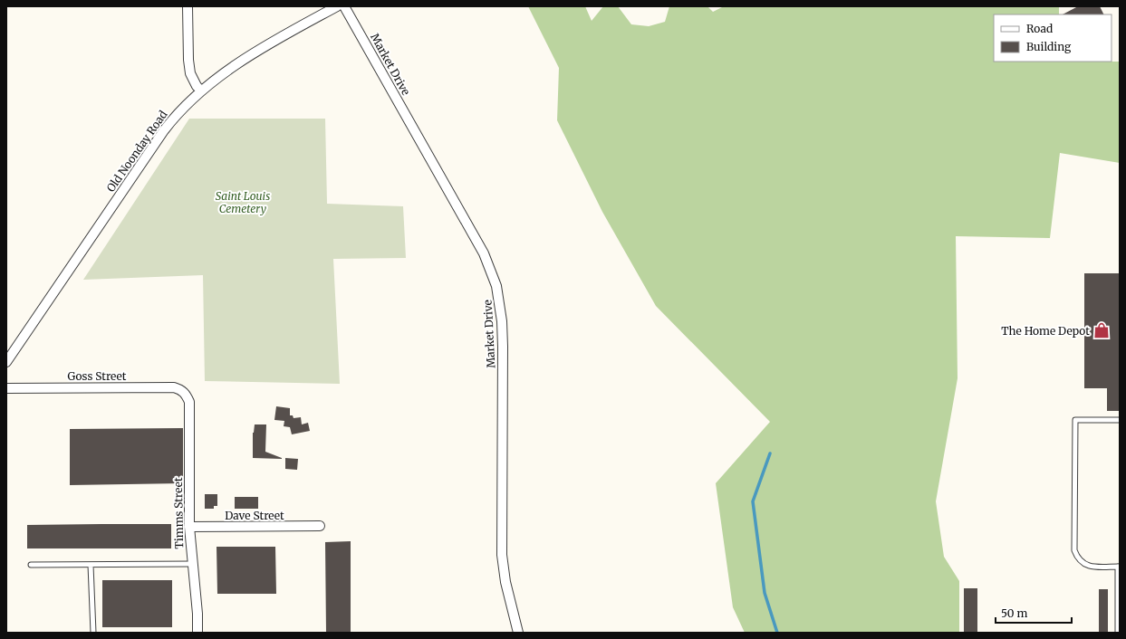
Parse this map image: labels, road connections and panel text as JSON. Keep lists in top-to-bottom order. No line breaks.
{"streets":{"street":["Market Drive","Old Noonday Road","Goss Street","Timms Street","Dave Street"]},"crossings":[["Goss Street","Timms Street"],["Timms Street","Dave Street"]],"parks":["Saint Louis Cemetery"],"places":{"shop":["The Home Depot"]},"legend":["Road","Building"],"scale_bar":"50 m"}
